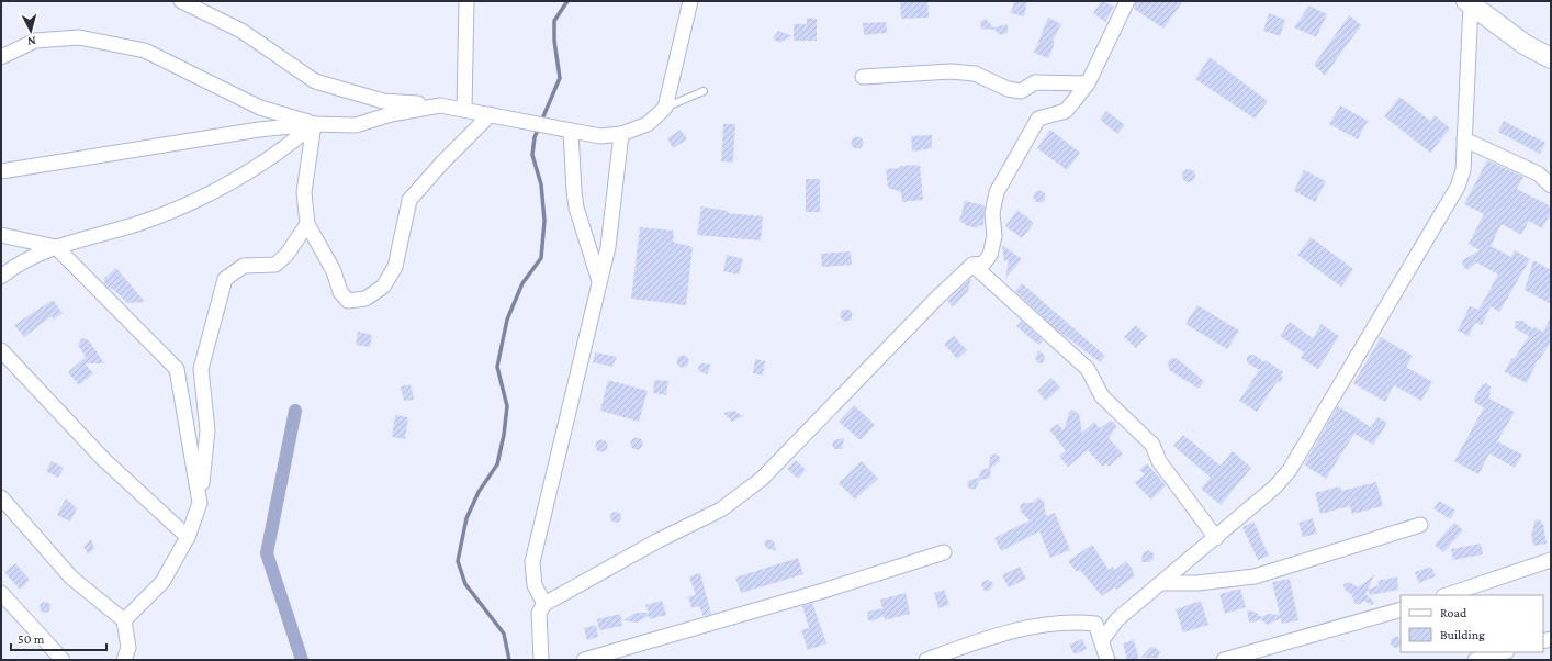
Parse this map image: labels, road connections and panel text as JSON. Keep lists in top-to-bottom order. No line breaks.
{"legend":["Road","Building"],"scale_bar":"50 m","north":"bottom"}
